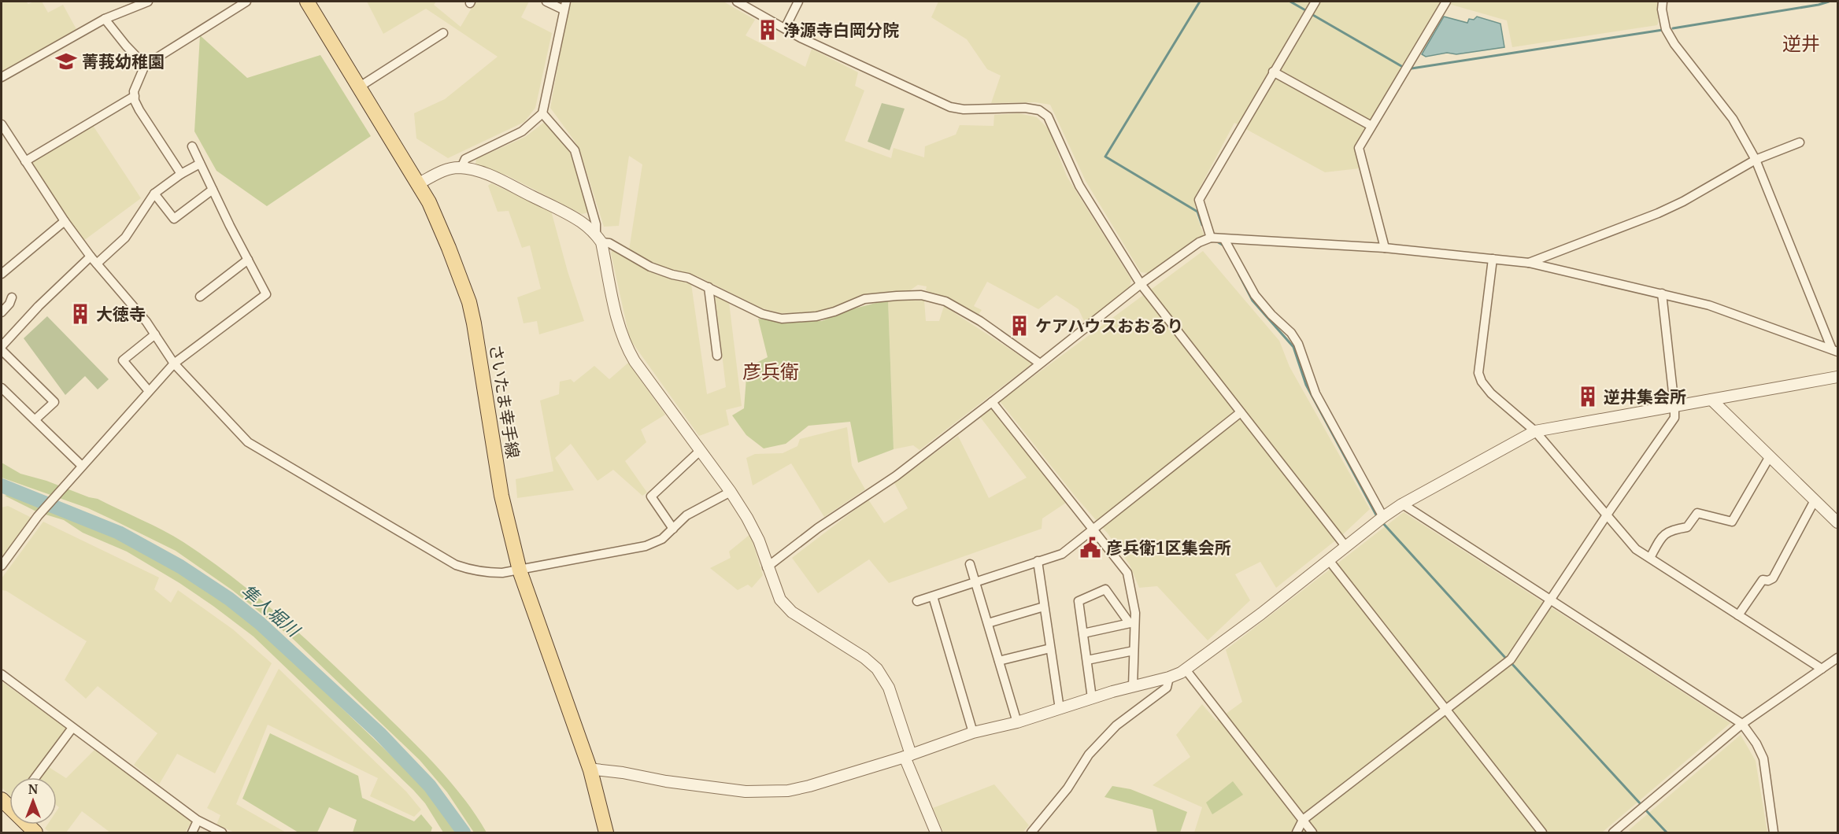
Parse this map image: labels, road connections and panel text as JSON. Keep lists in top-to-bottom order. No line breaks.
{"streets":{"main road":["さいたま幸手線"]},"districts":["逆井","彦兵衛"],"water":["隼人堀川"],"places":{"building":["浄源寺白岡分院","大徳寺","ケアハウスおおるり","逆井集会所"],"school or university":["菁莪幼稚園"],"public building":["彦兵衛1区集会所"]},"north":"top"}
